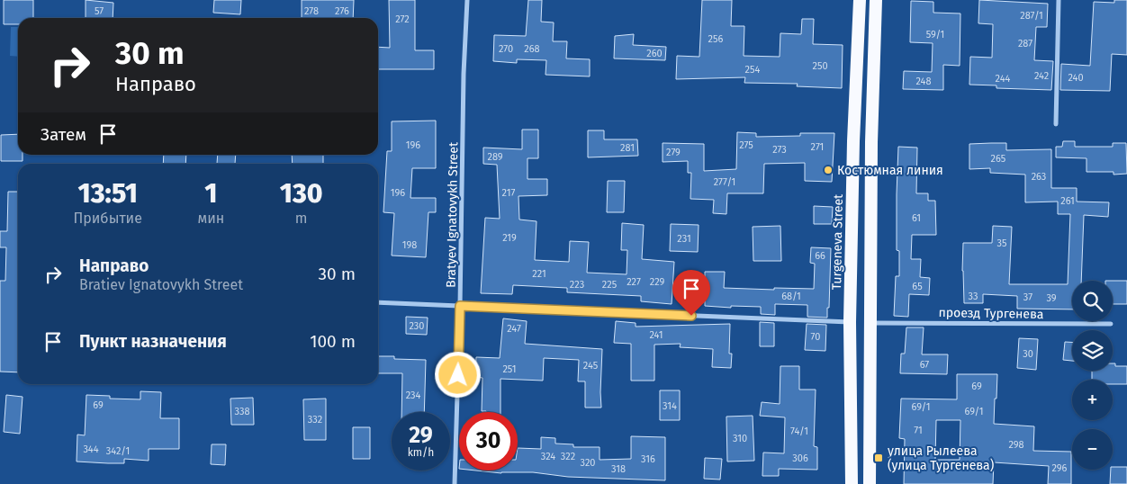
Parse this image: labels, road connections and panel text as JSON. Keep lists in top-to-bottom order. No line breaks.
{"streets":{"highway":["Turgeneva Street"],"street":["Bratyev Ignatovykh Street","проезд Тургенева"]},"places":{"other":["Костюмная линия"],"transit":["улица Рылеева (улица Тургенева)"]},"house_numbers":["57","278","276","287/1","272","59/1","256","287","270","268","260","250","254","242","240","244","248","196","275","271","281","273","279","289","265","263","277/1","196","217","261","61","219","231","35","198","66","221","227","229","223","225","65","68/1","33","37","39","230","247","241","70","30","67","245","251","69","234","69","314","69/1","338","69/1","332","71","74/1","310","298","344","342/1","324","322","306","316","320","296","318"],"page":{"turn":["30 m","Направо"],"then":"Затем","eta":["13:51","Прибытие","1","мин","130","m"],"list":[{"name":"Направо","note":"Bratiev Ignatovykh Street","value":"30 m"},{"name":"Пункт назначения","value":"100 m"}],"map_buttons":["+","−"],"speed":"29 km/h","limit":"30"}}
